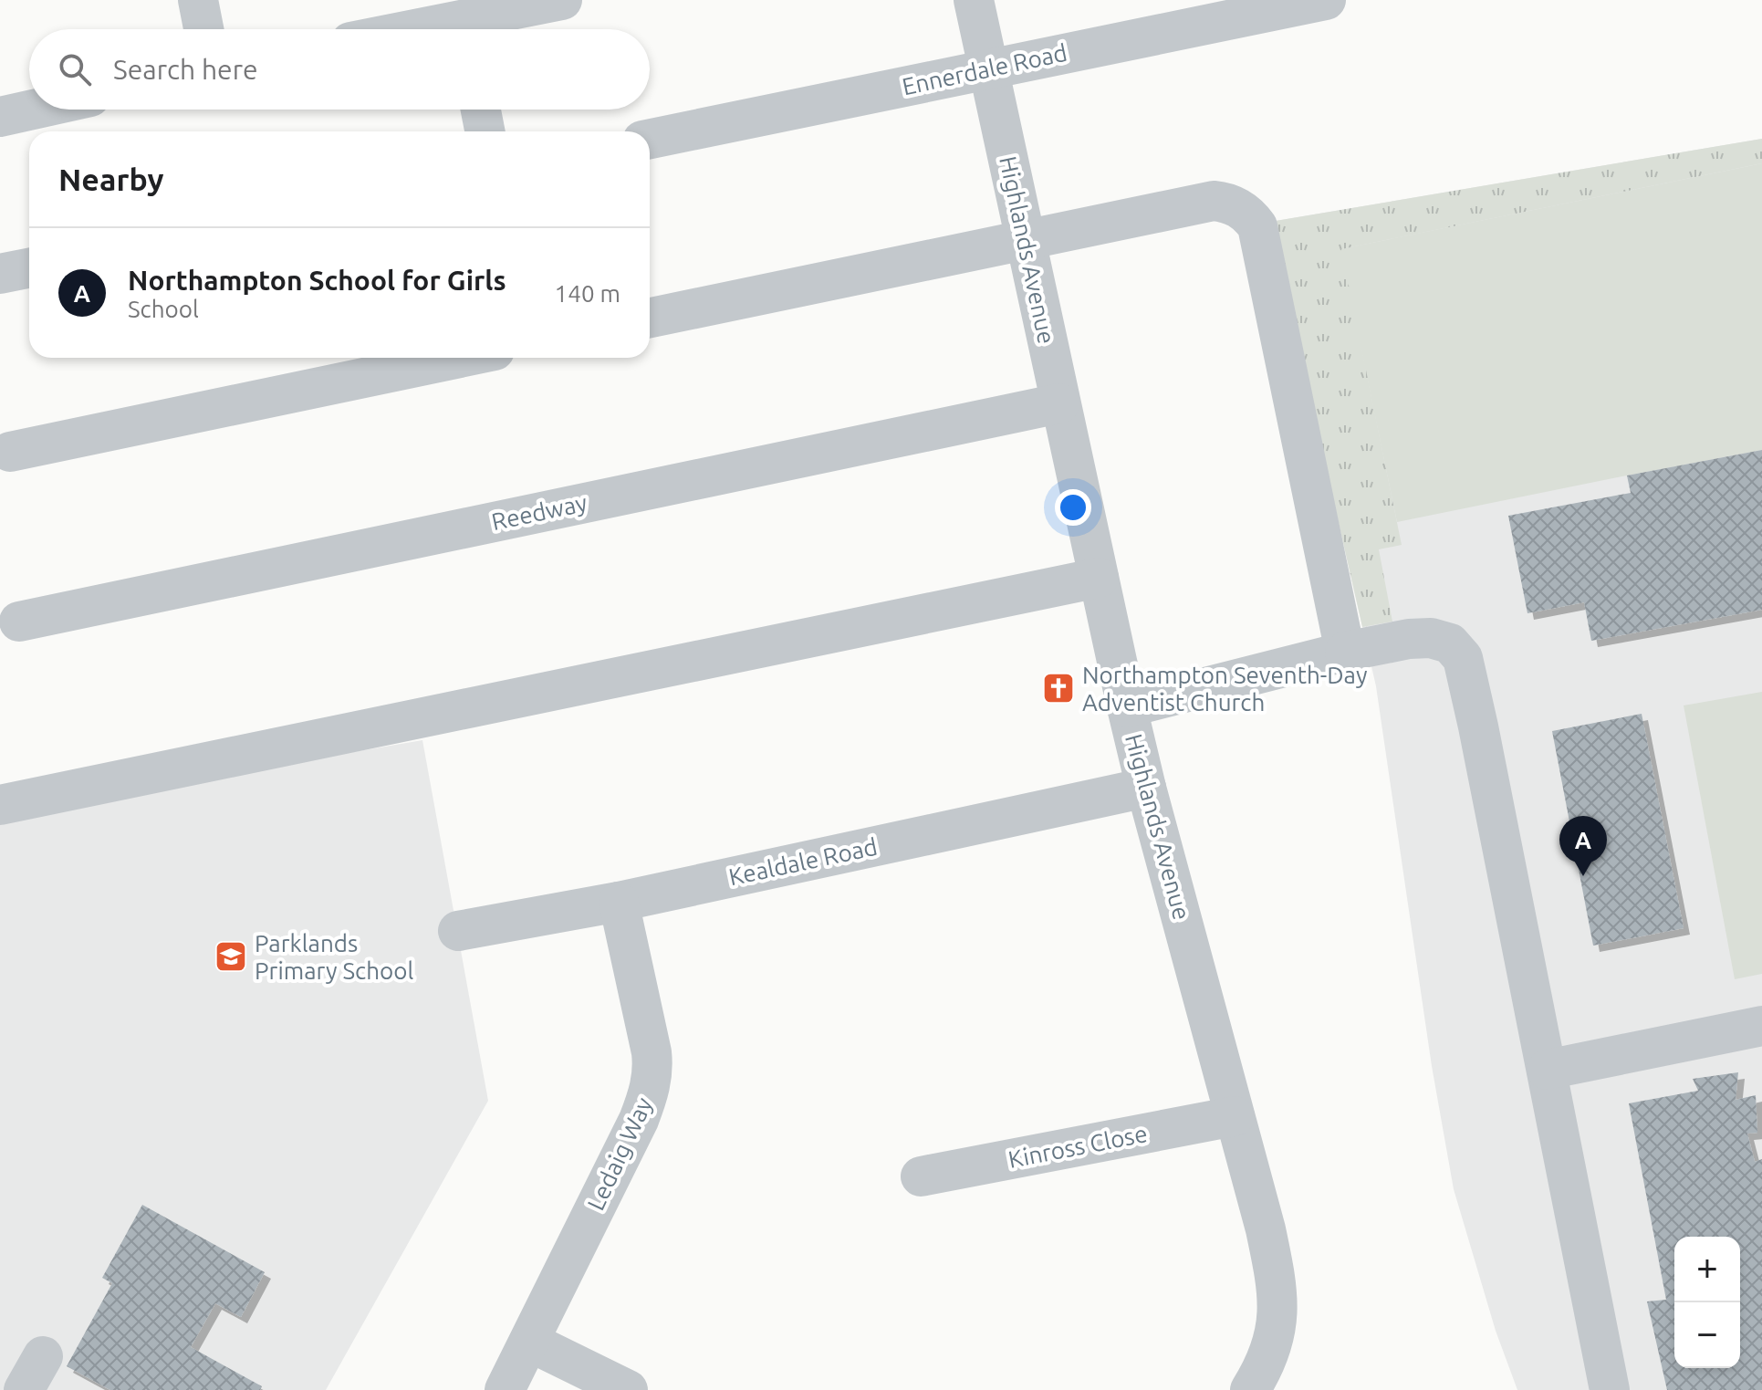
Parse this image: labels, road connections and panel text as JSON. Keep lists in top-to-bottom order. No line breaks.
{"streets":{"street":["Ennerdale Road","Highlands Avenue","Reedway","Kealdale Road","Kinross Close","Ledaig Way"]},"crossings":[["Ennerdale Road","Highlands Avenue"],["Highlands Avenue","Reedway"],["Highlands Avenue","Kealdale Road"],["Highlands Avenue","Kinross Close"],["Kealdale Road","Ledaig Way"]],"places":{"church":["Northampton Seventh-Day Adventist Church"],"school or university":["Parklands Primary School"]},"page":{"search":"Search here","heading":"Nearby","list":[{"mark":"A","name":"Northampton School for Girls","note":"School","value":"140 m"}],"pins":"A","map_buttons":["+","−"]}}
